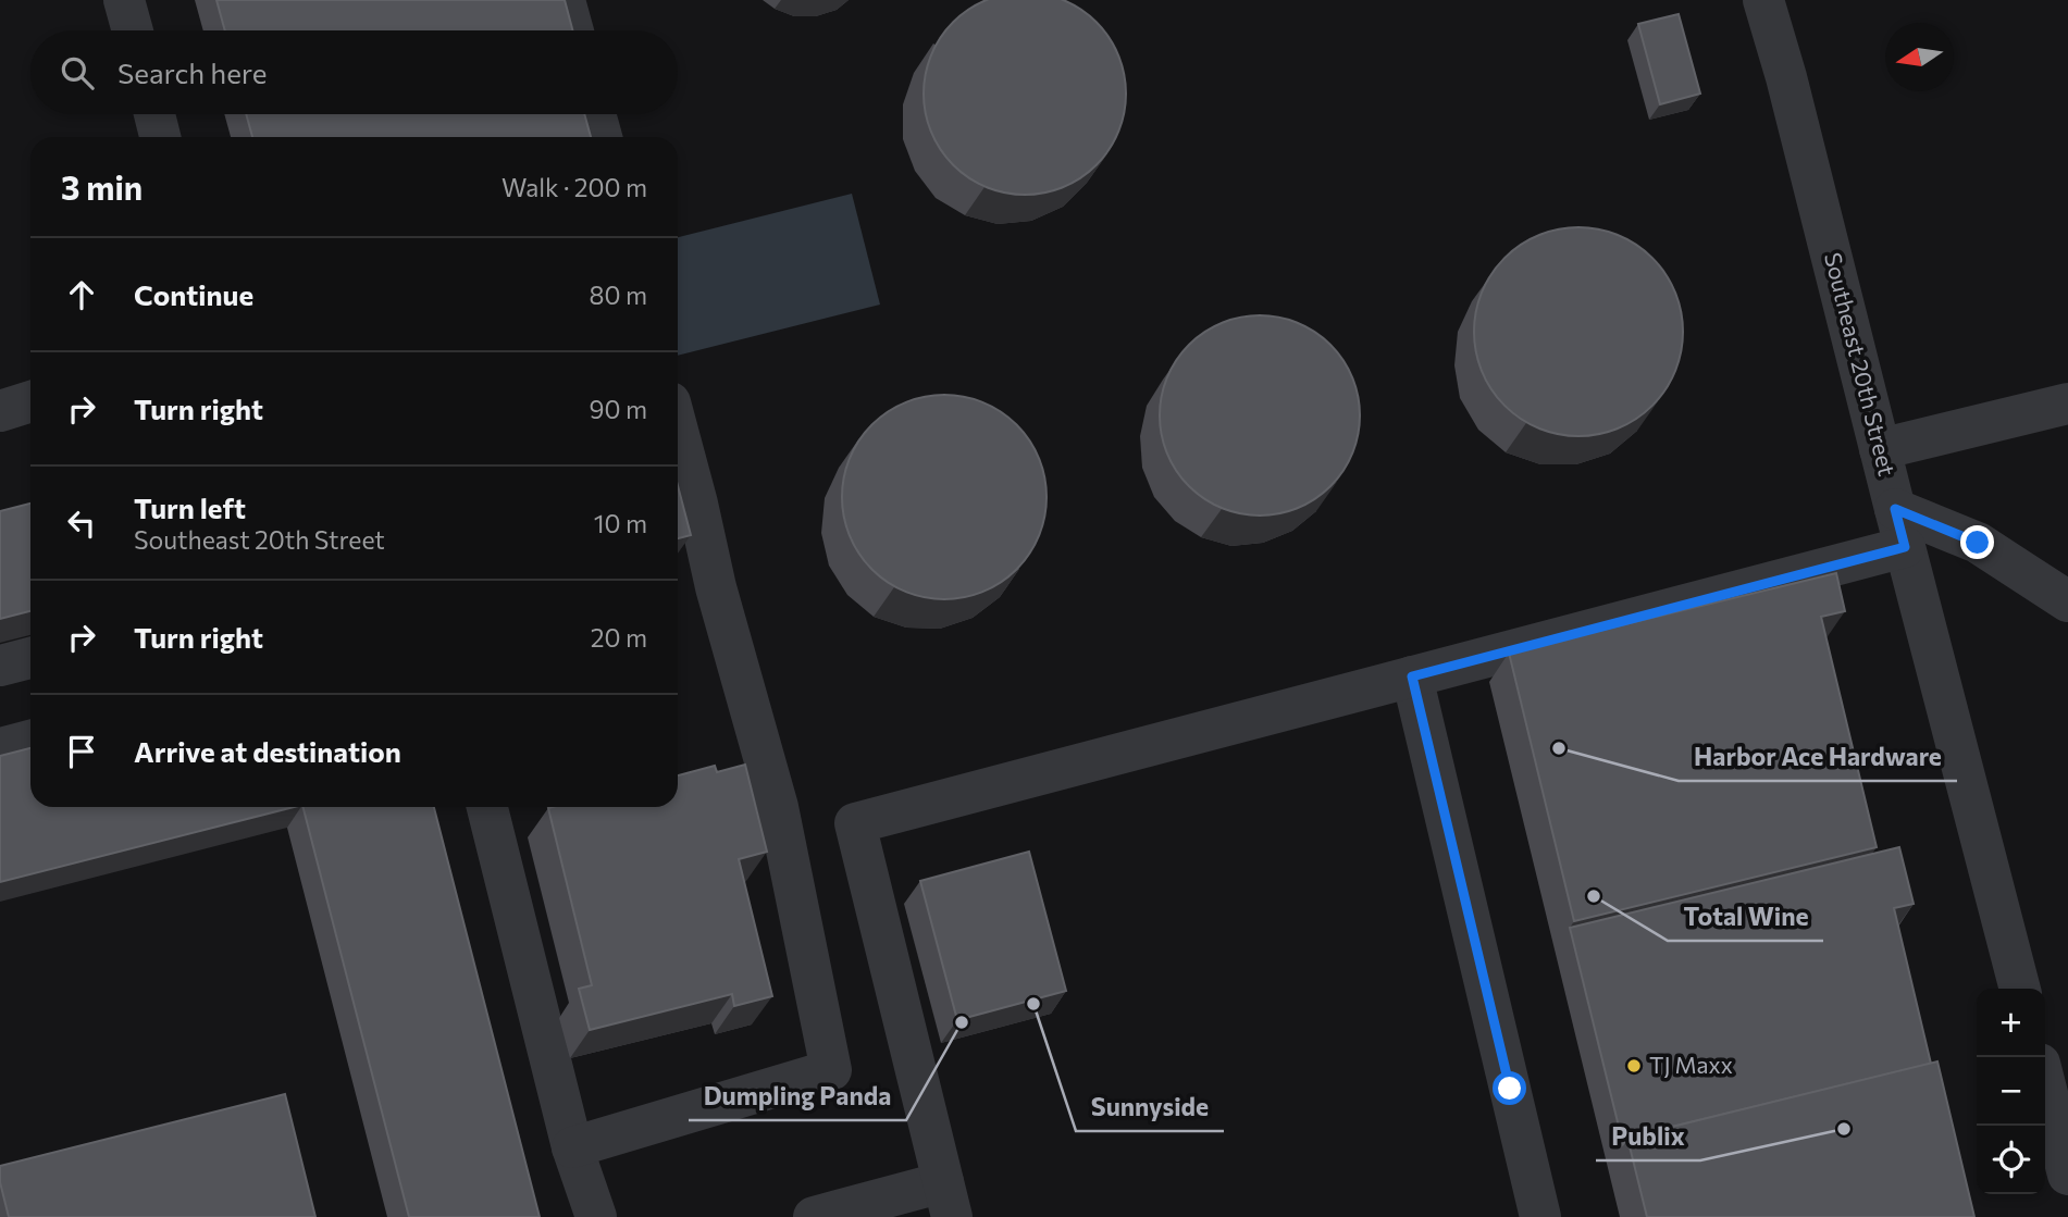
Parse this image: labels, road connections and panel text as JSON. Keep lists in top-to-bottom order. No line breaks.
{"streets":{"lane":["Southeast 20th Street"]},"places":["Harbor Ace Hardware","Total Wine","Sunnyside","Dumpling Panda","TJ Maxx","Publix"],"north":"left","page":{"search":"Search here","heading":["3 min","Walk · 200 m"],"list":[["Continue","80 m"],["Turn right","90 m"],["Turn left","Southeast 20th Street","10 m"],["Turn right","20 m"],"Arrive at destination"],"map_buttons":["+","−"]}}
